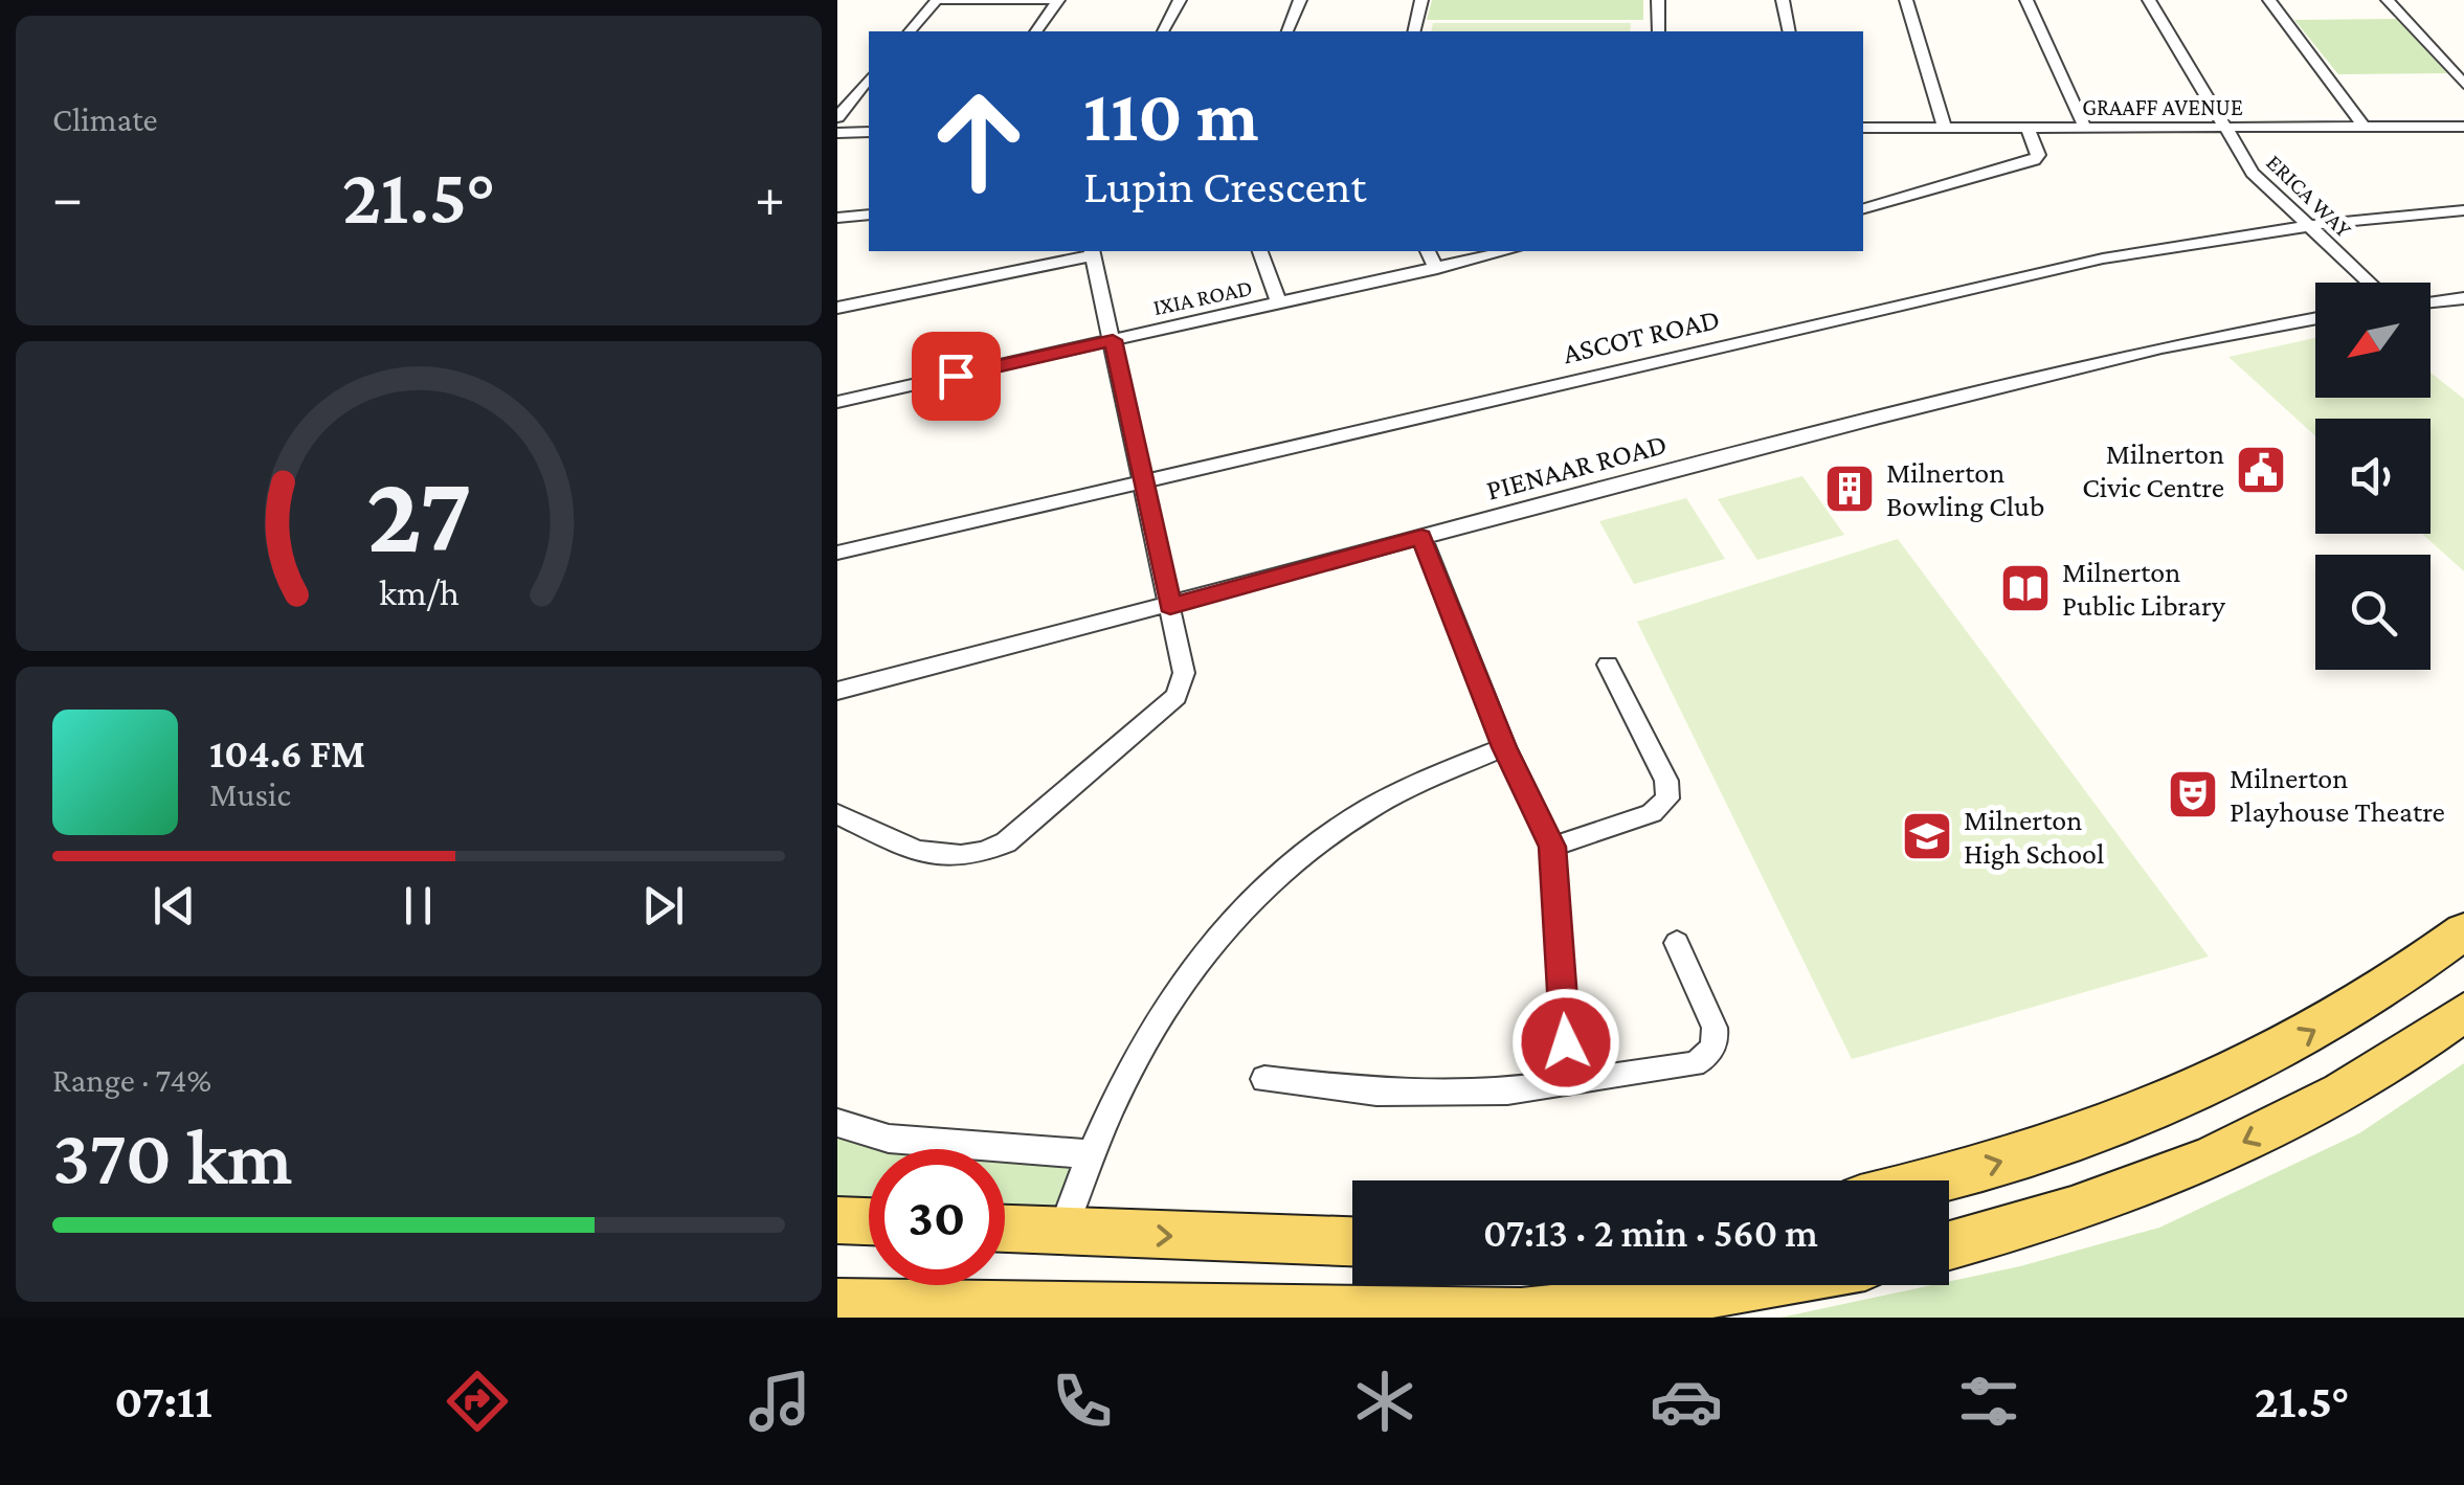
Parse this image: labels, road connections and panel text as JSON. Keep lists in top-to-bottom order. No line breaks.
{"streets":{"street":["GRAAFF AVENUE","ERICA WAY","IXIA ROAD","ASCOT ROAD","PIENAAR ROAD"]},"crossings":[["GRAAFF AVENUE","ERICA WAY"],["ERICA WAY","ASCOT ROAD"]],"places":{"public building":["Milnerton Civic Centre"],"building":["Milnerton Bowling Club"],"library":["Milnerton Public Library"],"theatre":["Milnerton Playhouse Theatre"],"school or university":["Milnerton High School"]},"north":"bottom left","page":{"tile":["Climate",["Range · 74%","370 km"]],"turn":["110 m","Lupin Crescent"],"heat":["−","21.5°","+"],"song":["104.6 FM","Music"],"limit":"30","trip":"07:13 · 2 min · 560 m","tabs":["07:11","21.5°"],"gauge":["27","km/h"]}}
